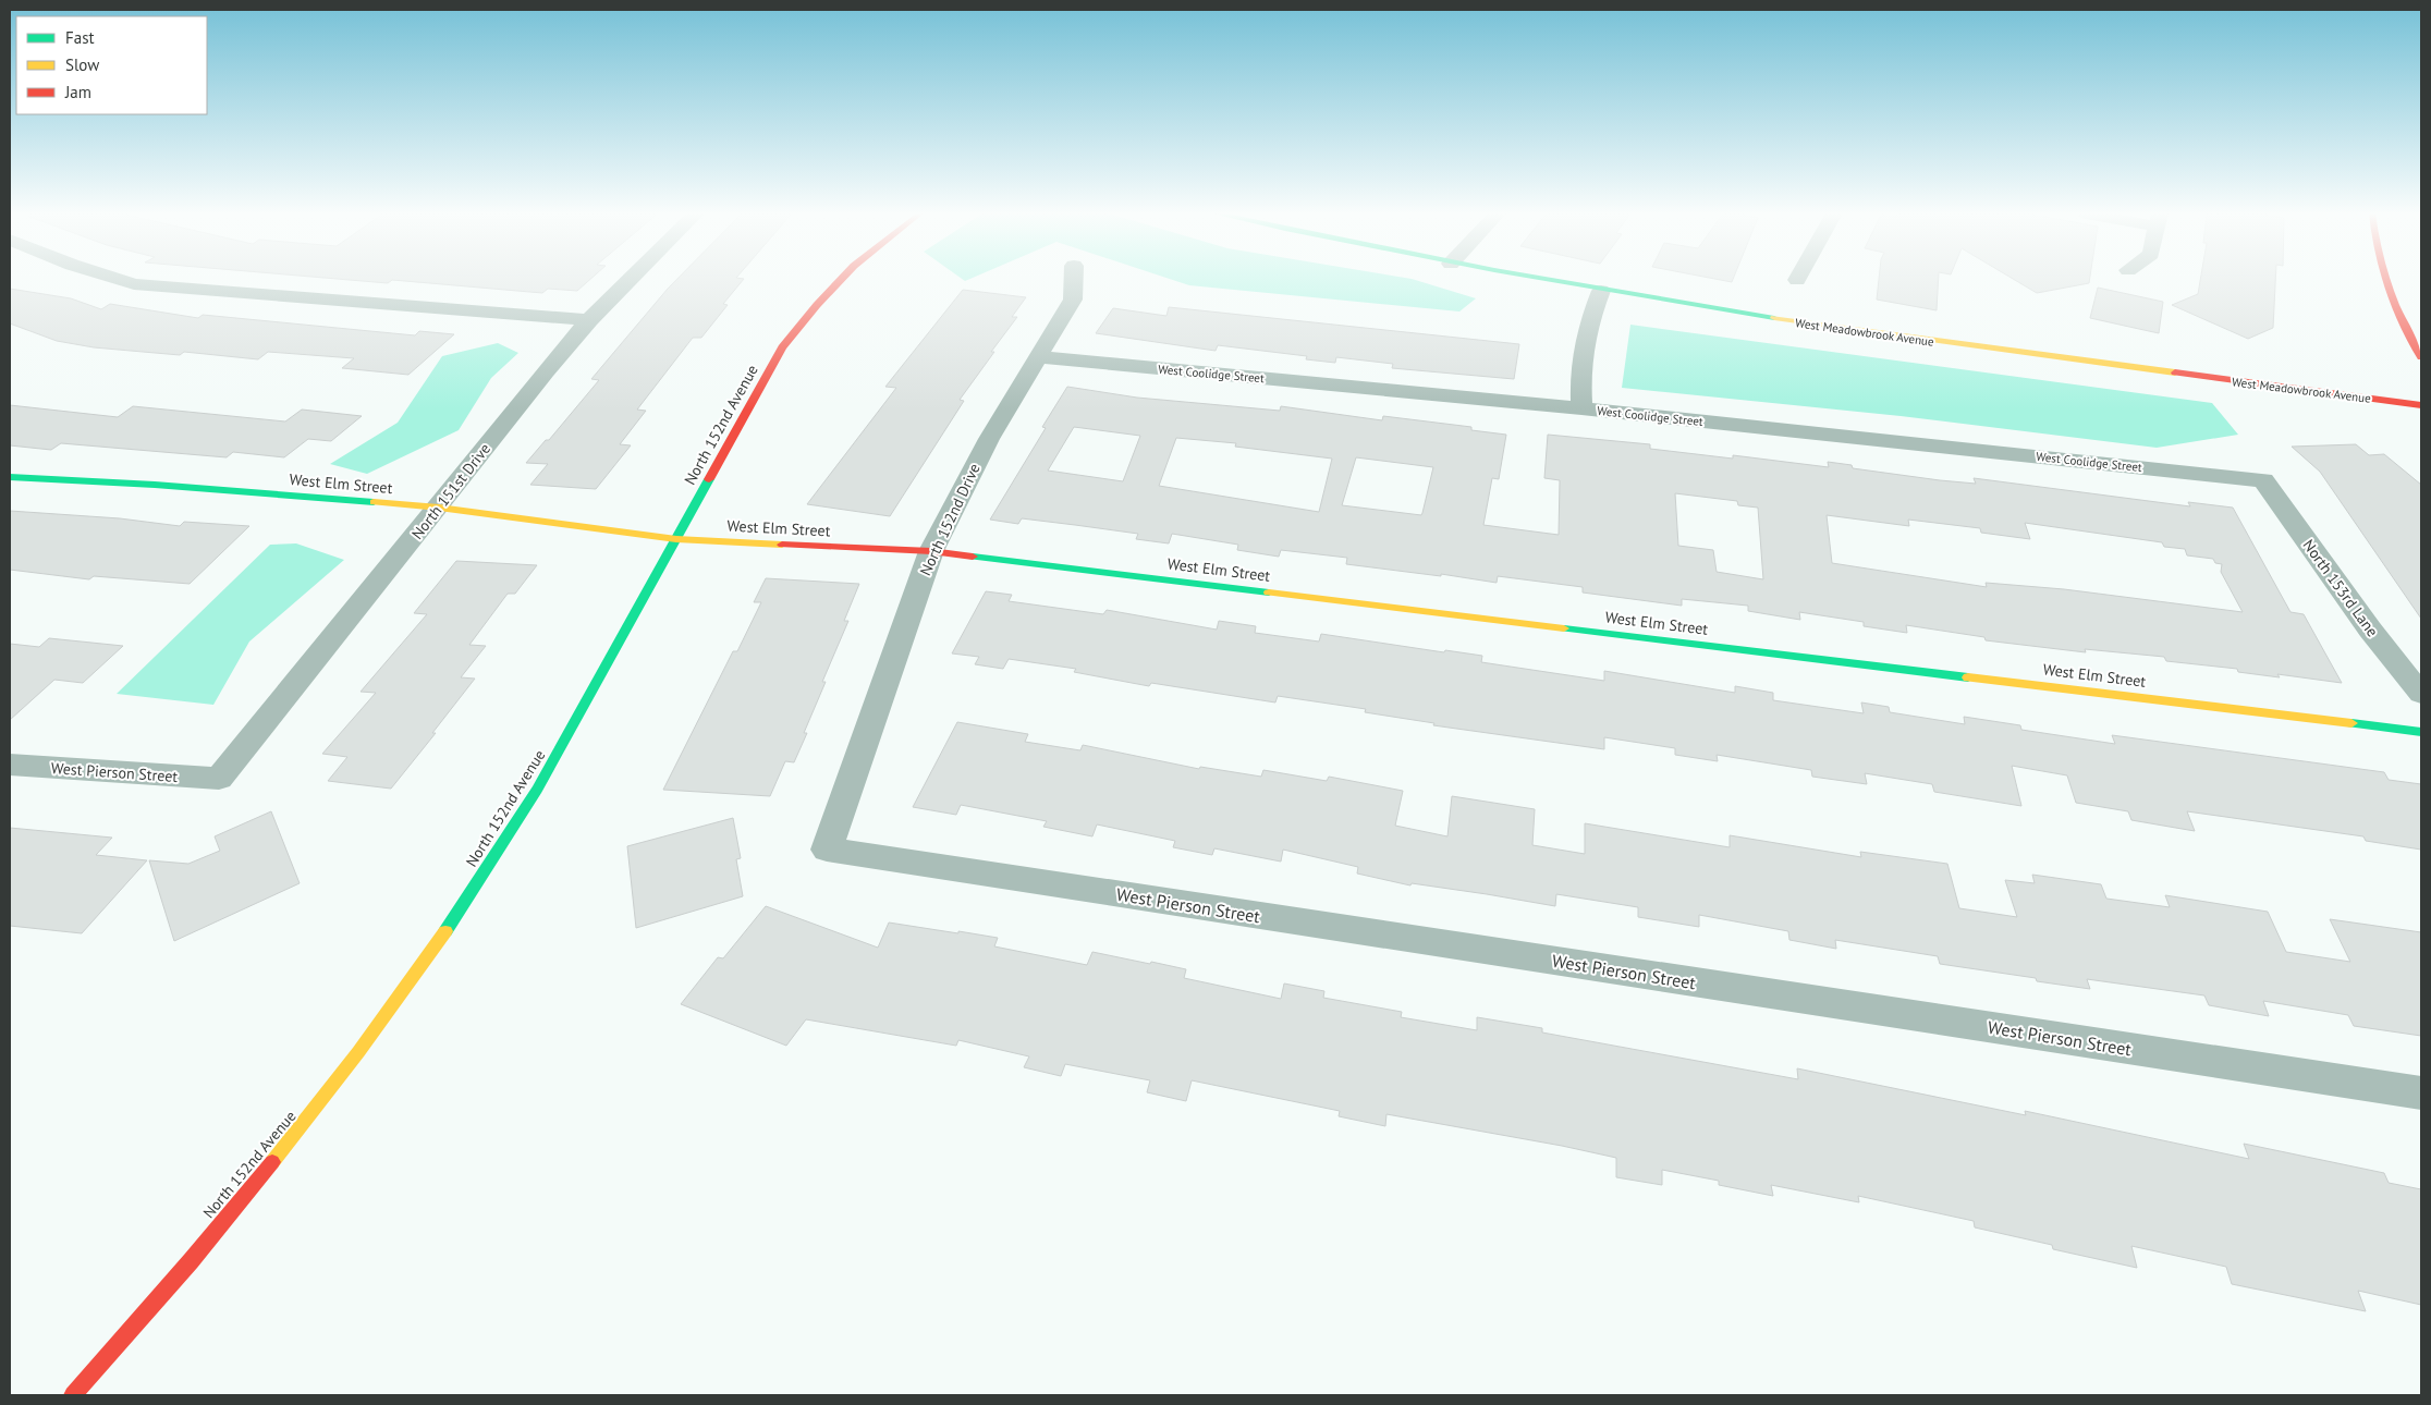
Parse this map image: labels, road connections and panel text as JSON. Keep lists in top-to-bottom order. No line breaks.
{"streets":{"street":["West Meadowbrook Avenue","West Coolidge Street","North 152nd Avenue","West Elm Street","North 151st Drive","North 152nd Drive","North 153rd Lane","West Pierson Street"]},"crossings":[["West Coolidge Street","North 152nd Drive"],["West Coolidge Street","North 153rd Lane"],["North 152nd Avenue","West Elm Street"],["West Elm Street","North 151st Drive"],["West Elm Street","North 152nd Drive"],["North 151st Drive","West Pierson Street"],["North 152nd Drive","West Pierson Street"]],"legend":["Fast","Slow","Jam"]}
